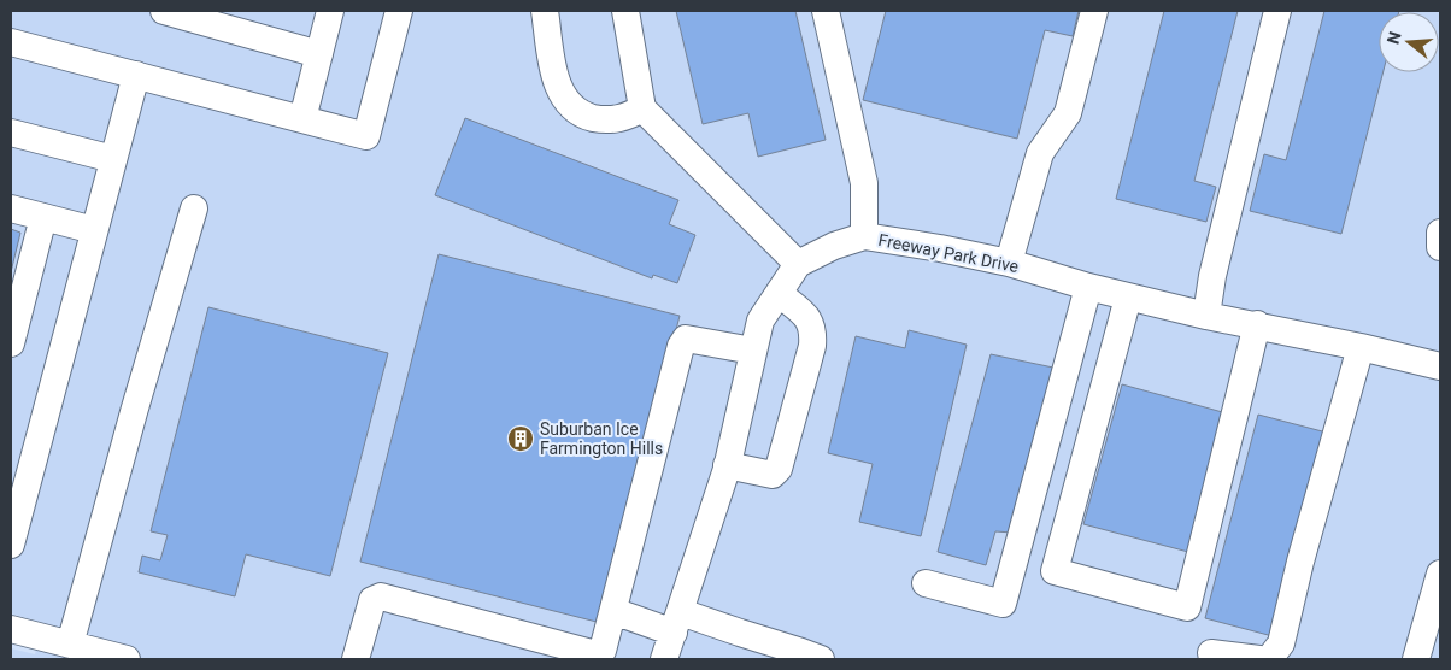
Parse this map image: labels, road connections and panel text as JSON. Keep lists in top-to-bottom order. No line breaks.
{"streets":{"street":["Freeway Park Drive"]},"places":{"building":["Suburban Ice Farmington Hills"]},"north":"left"}
